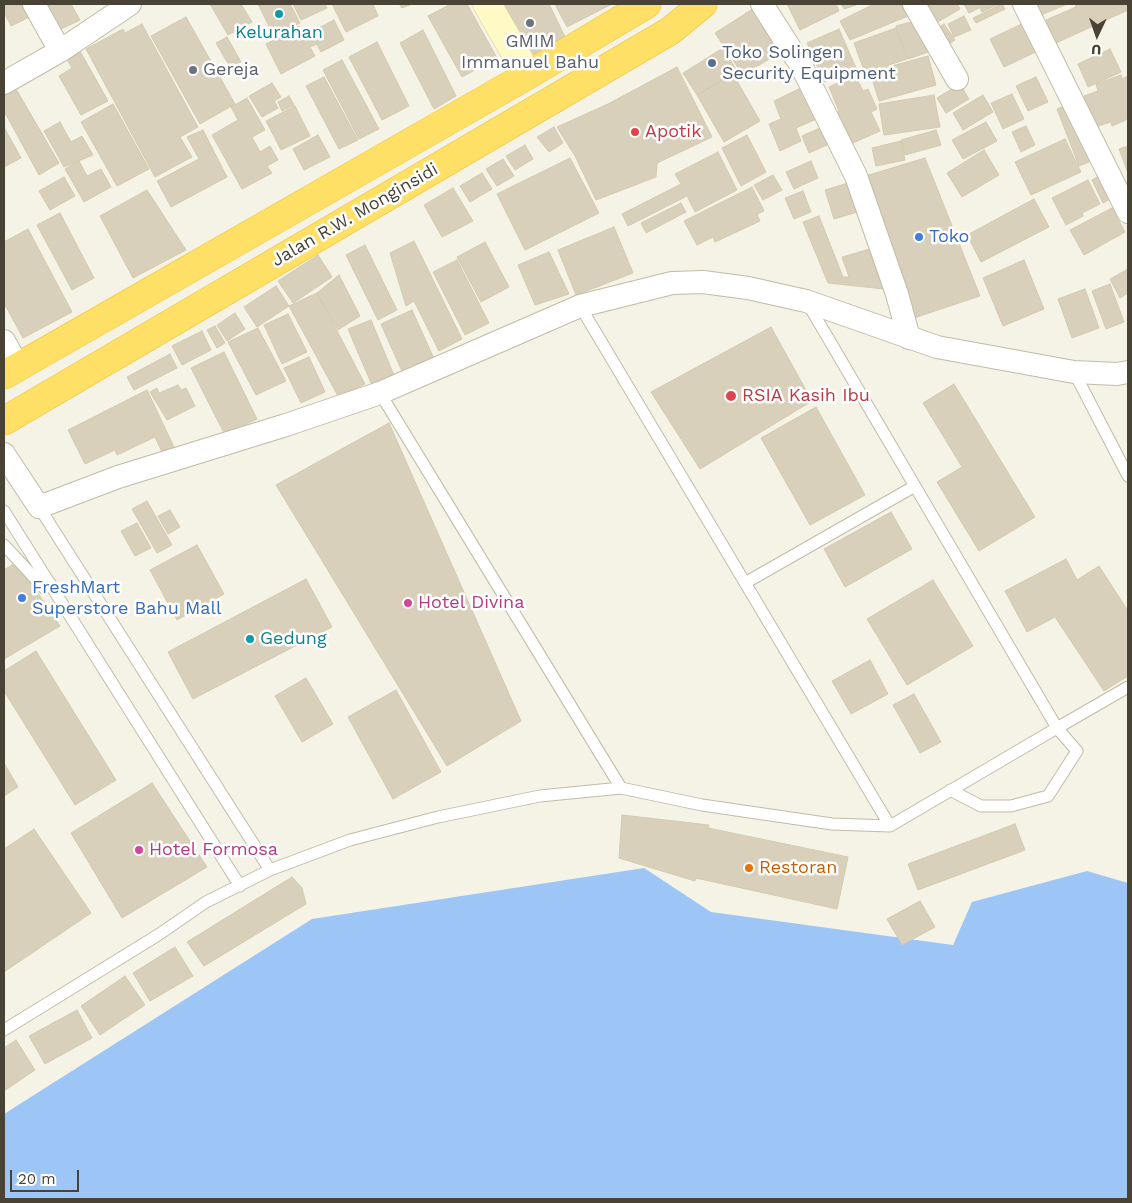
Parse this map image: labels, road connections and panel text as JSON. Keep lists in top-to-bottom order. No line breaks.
{"streets":{"highway":["Jalan R.W. Monginsidi"]},"places":["Kelurahan","GMIM Immanuel Bahu","Toko Solingen Security Equipment","Gereja","Apotik","Toko","RSIA Kasih Ibu","FreshMart Superstore Bahu Mall","Hotel Divina","Gedung","Hotel Formosa","Restoran"],"scale_bar":"20 m","north":"bottom"}
